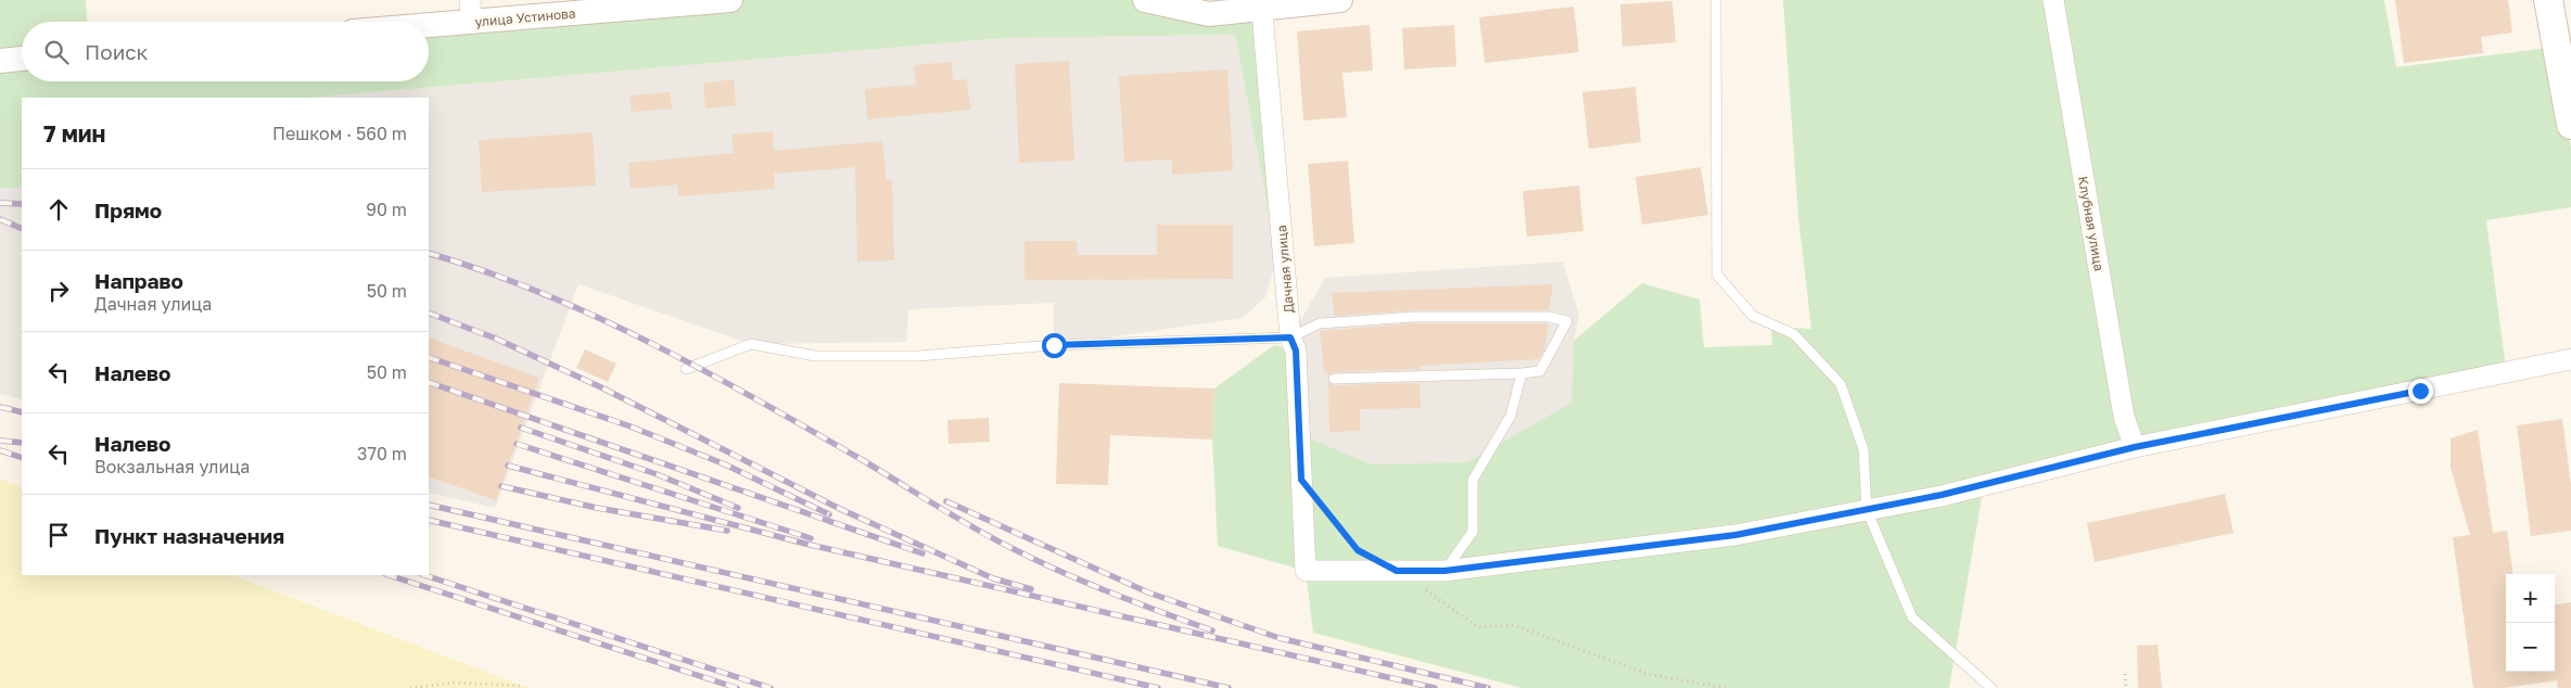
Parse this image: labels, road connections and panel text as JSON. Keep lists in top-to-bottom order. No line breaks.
{"streets":{"street":["улица Устинова","Клубная улица","Дачная улица"]},"page":{"search":"Поиск","heading":["7 мин","Пешком · 560 m"],"list":[["Прямо","90 m"],["Направо","Дачная улица","50 m"],["Налево","50 m"],["Налево","Вокзальная улица","370 m"],"Пункт назначения"],"map_buttons":["+","−"]}}
